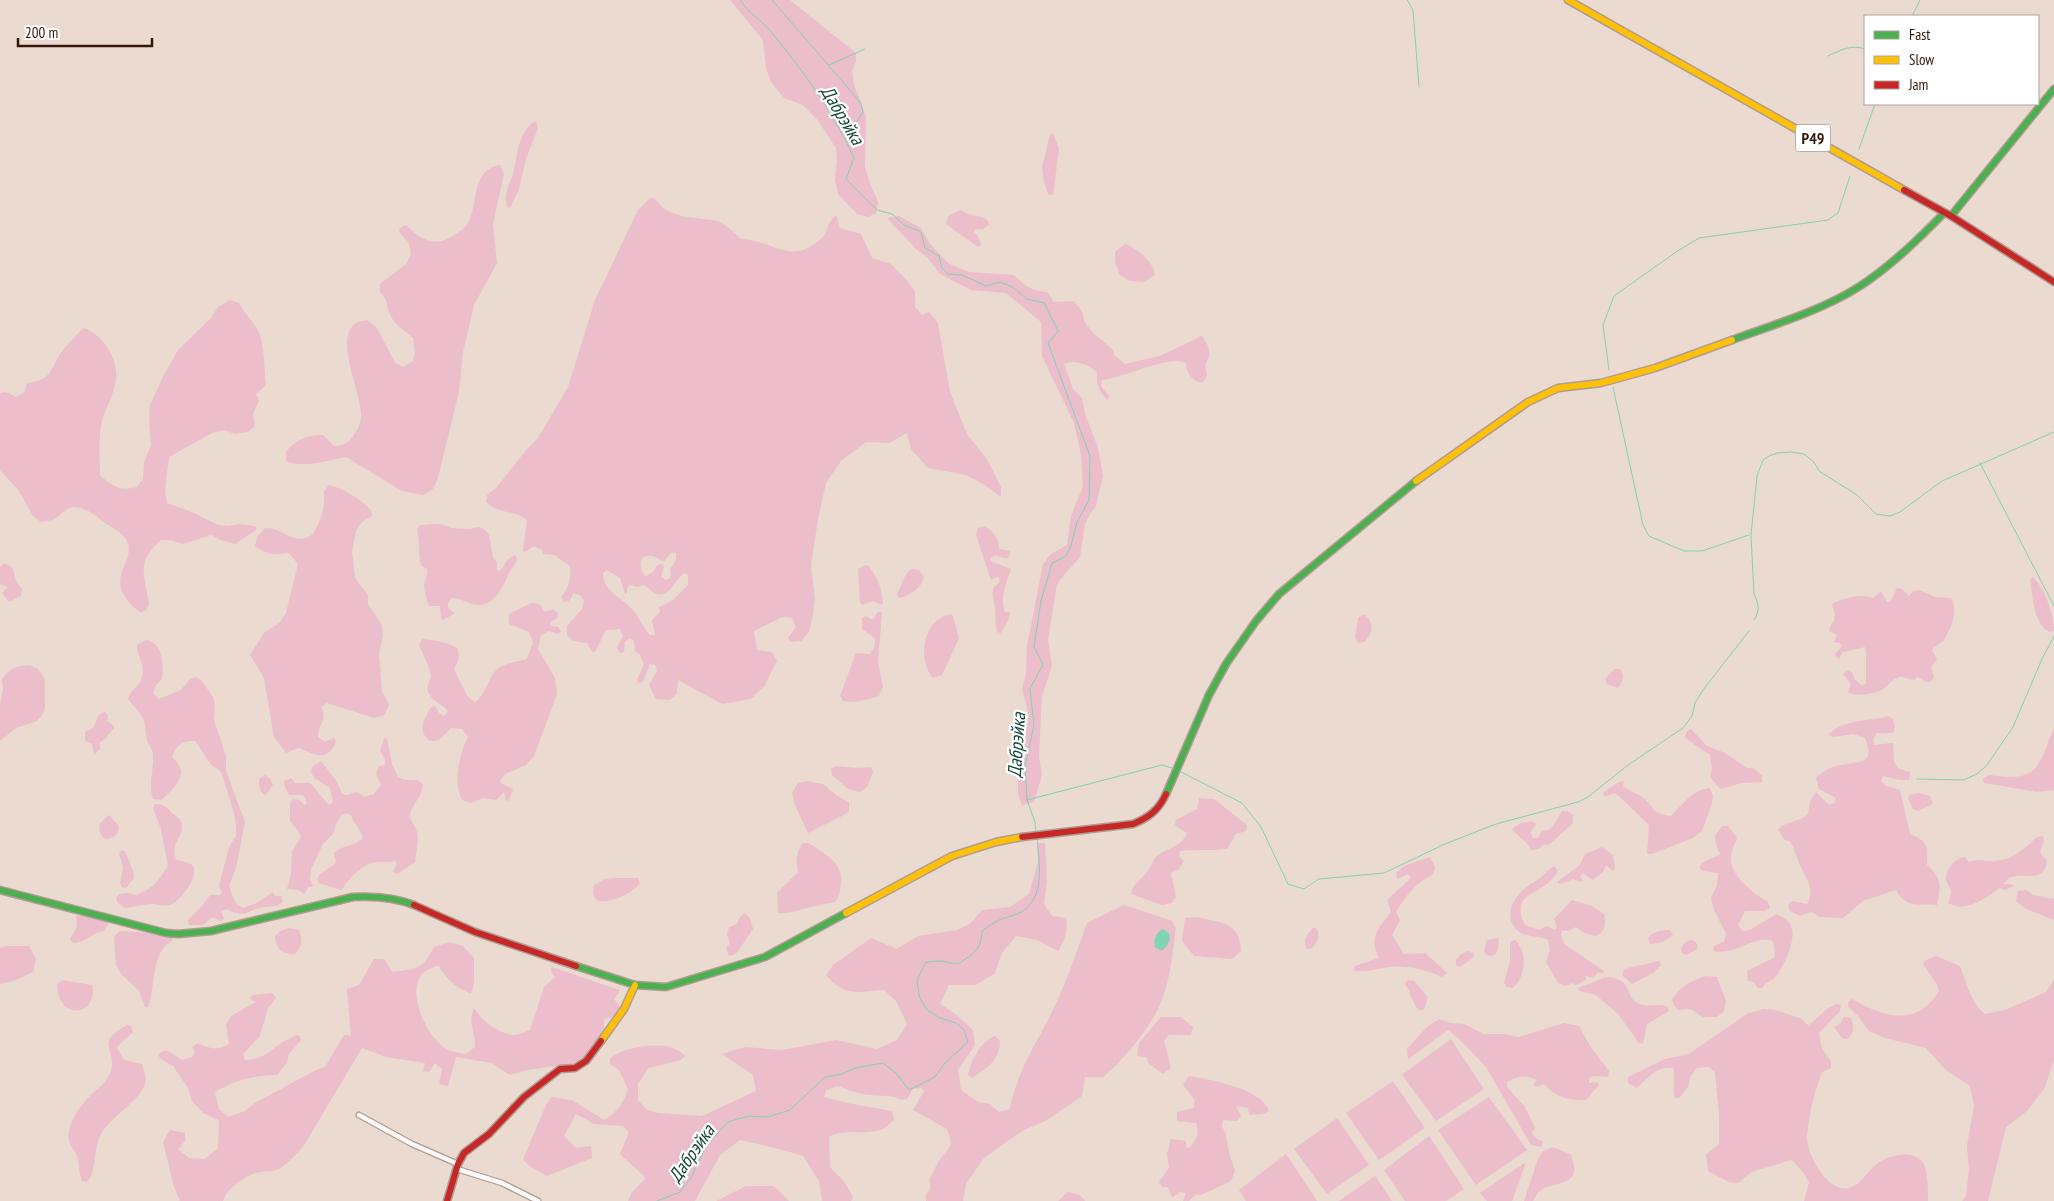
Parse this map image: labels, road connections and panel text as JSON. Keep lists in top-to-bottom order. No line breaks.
{"streets":{"main road":["Р49"]},"water":["Дабрэйка"],"legend":["Fast","Slow","Jam"],"scale_bar":"200 m"}
